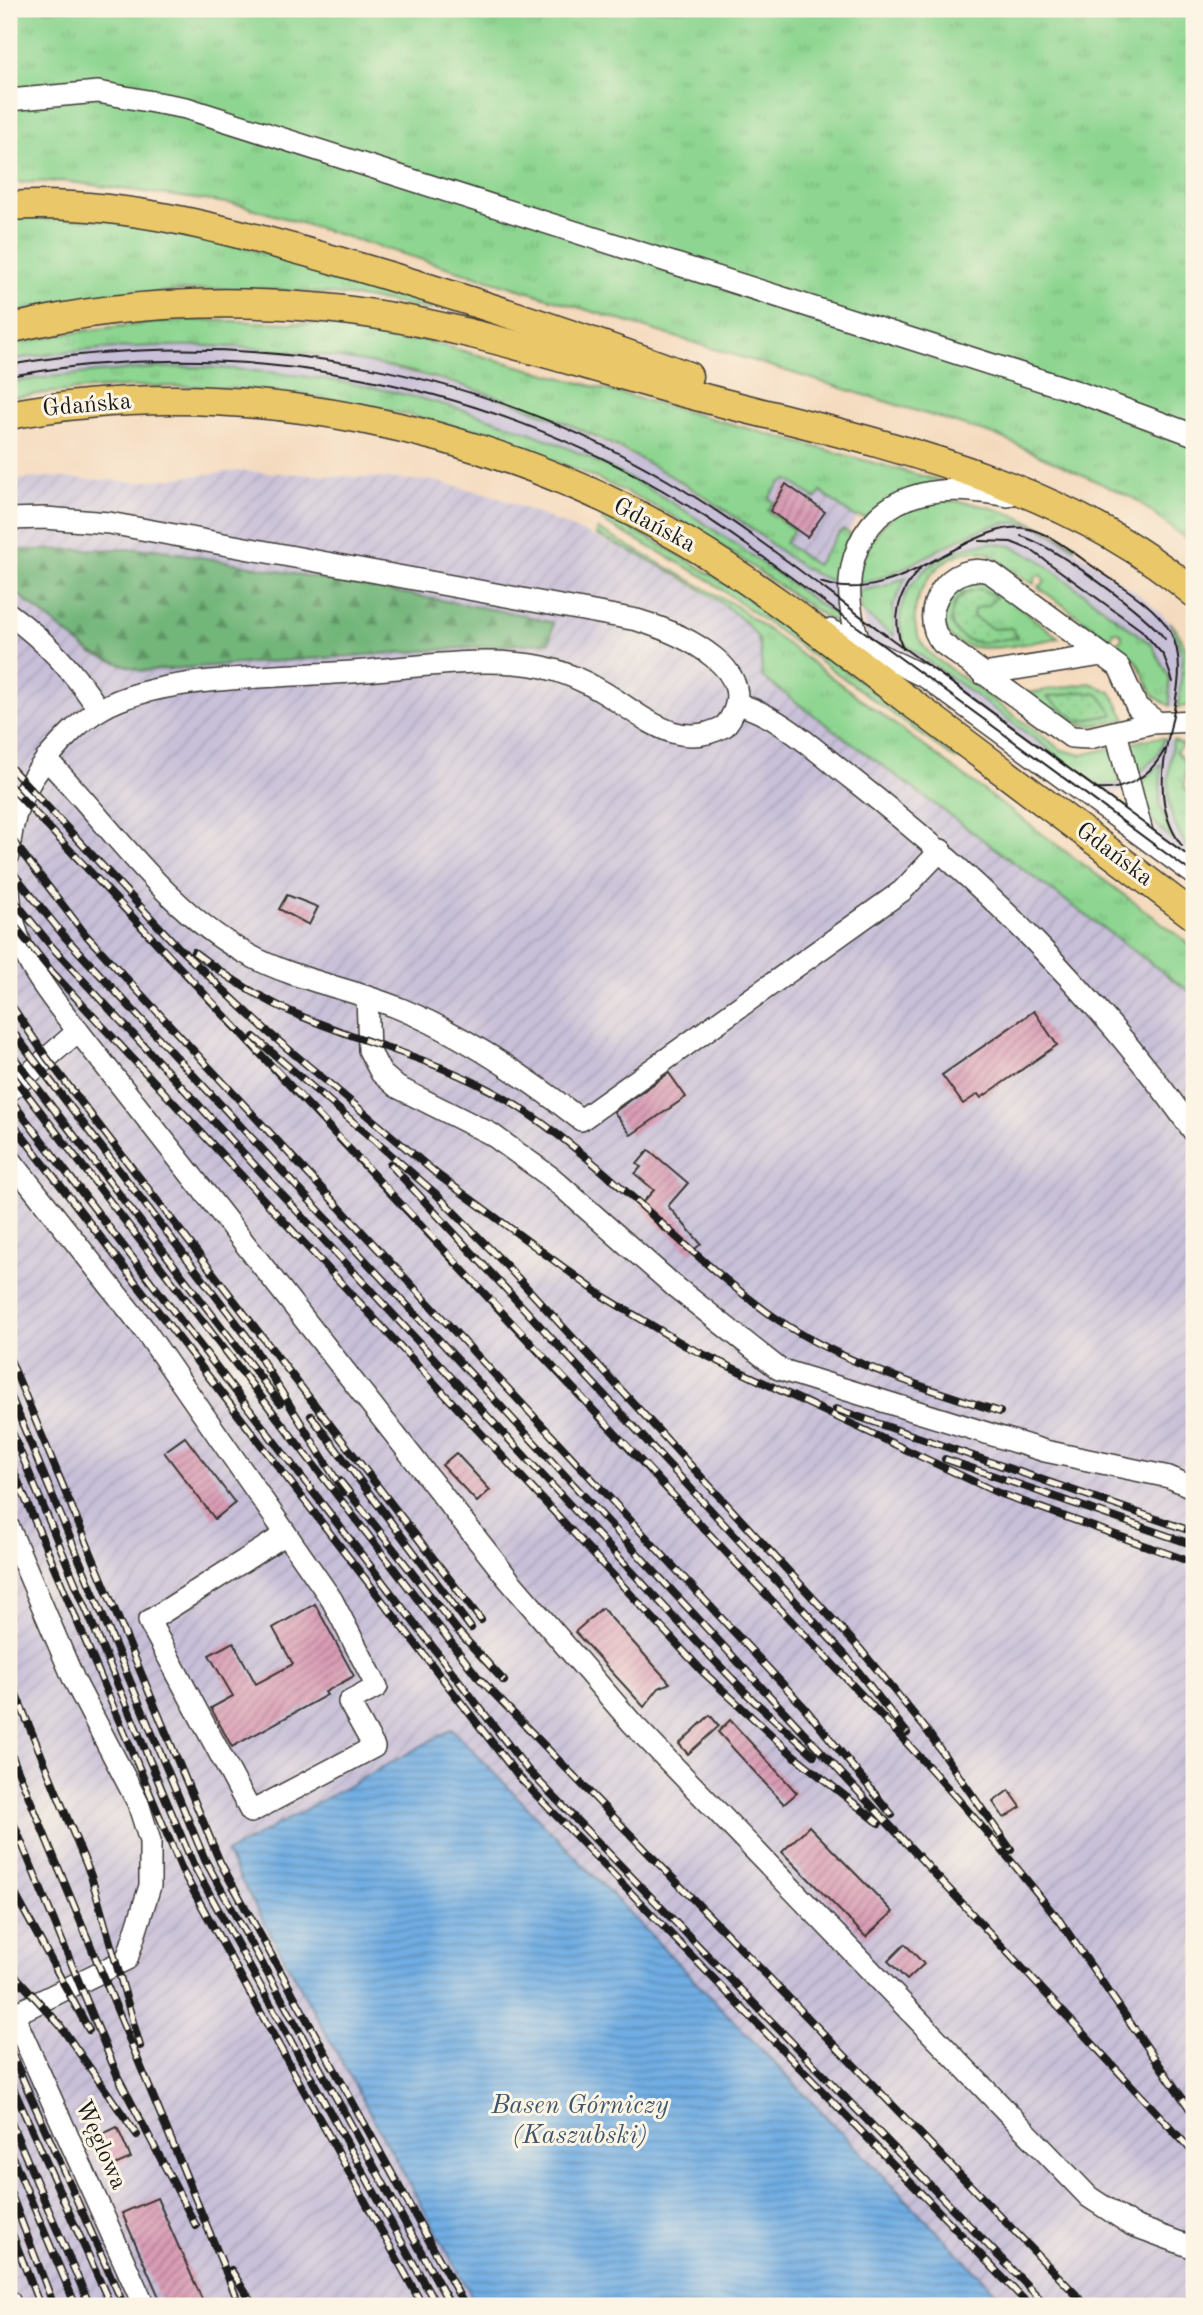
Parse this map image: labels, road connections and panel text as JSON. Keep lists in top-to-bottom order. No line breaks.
{"streets":{"main road":["Gdańska"],"lane":["Węglowa"]},"water":["Basen Górniczy (Kaszubski)"]}
